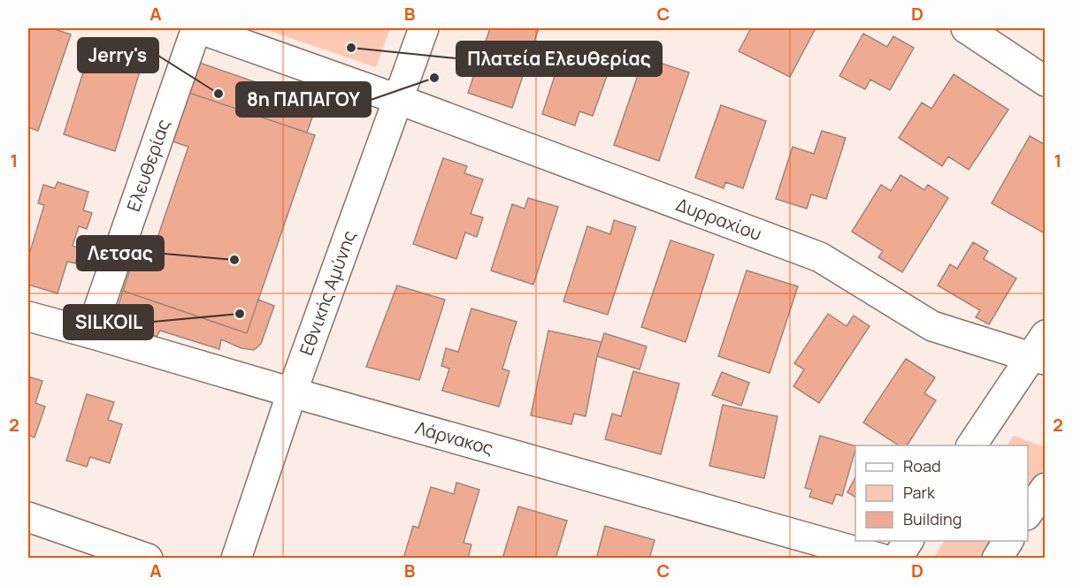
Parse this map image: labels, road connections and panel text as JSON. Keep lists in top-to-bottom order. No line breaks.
{"streets":{"street":["Ελευθερίας","Δυρραχίου","Εθνικής Αμύνης","Λάρνακος"]},"crossings":[["Ελευθερίας","Δυρραχίου"],["Ελευθερίας","Λάρνακος"],["Δυρραχίου","Εθνικής Αμύνης"],["Εθνικής Αμύνης","Λάρνακος"]],"places":["Πλατεία Ελευθερίας","8η ΠΑΠΑΓΟΥ","Jerry's","Λετσας","SILKOIL"],"legend":["Road","Park","Building"],"grid":{"columns":["A","B","C","D"],"rows":["1","2"]}}
